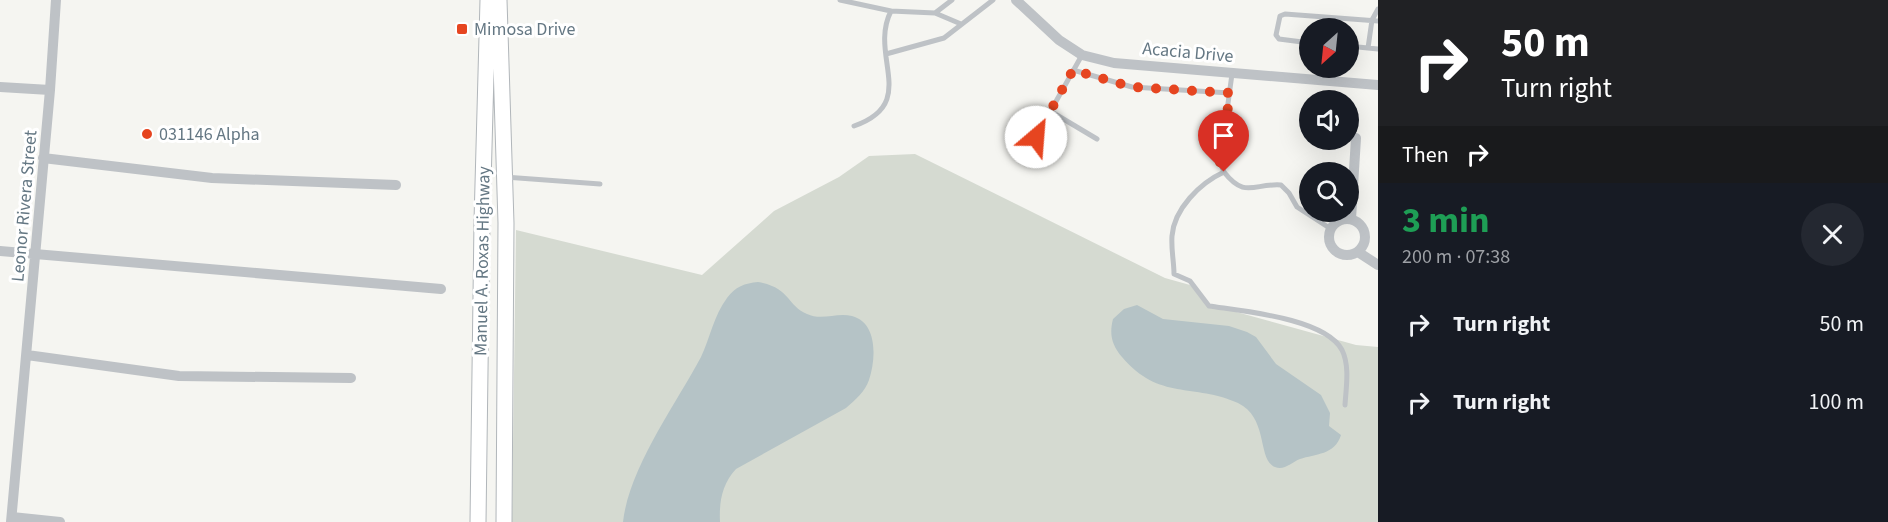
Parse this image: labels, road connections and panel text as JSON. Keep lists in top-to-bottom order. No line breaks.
{"streets":{"main road":["Manuel A. Roxas Highway"],"street":["Acacia Drive","Leonor Rivera Street"]},"places":{"transit":["Mimosa Drive"],"other":["031146 Alpha"]},"north":"bottom left","page":{"turn":["50 m","Turn right"],"then":"Then","heading":["3 min","200 m · 07:38"],"list":[{"name":"Turn right","value":"50 m"},{"name":"Turn right","value":"100 m"}]}}
